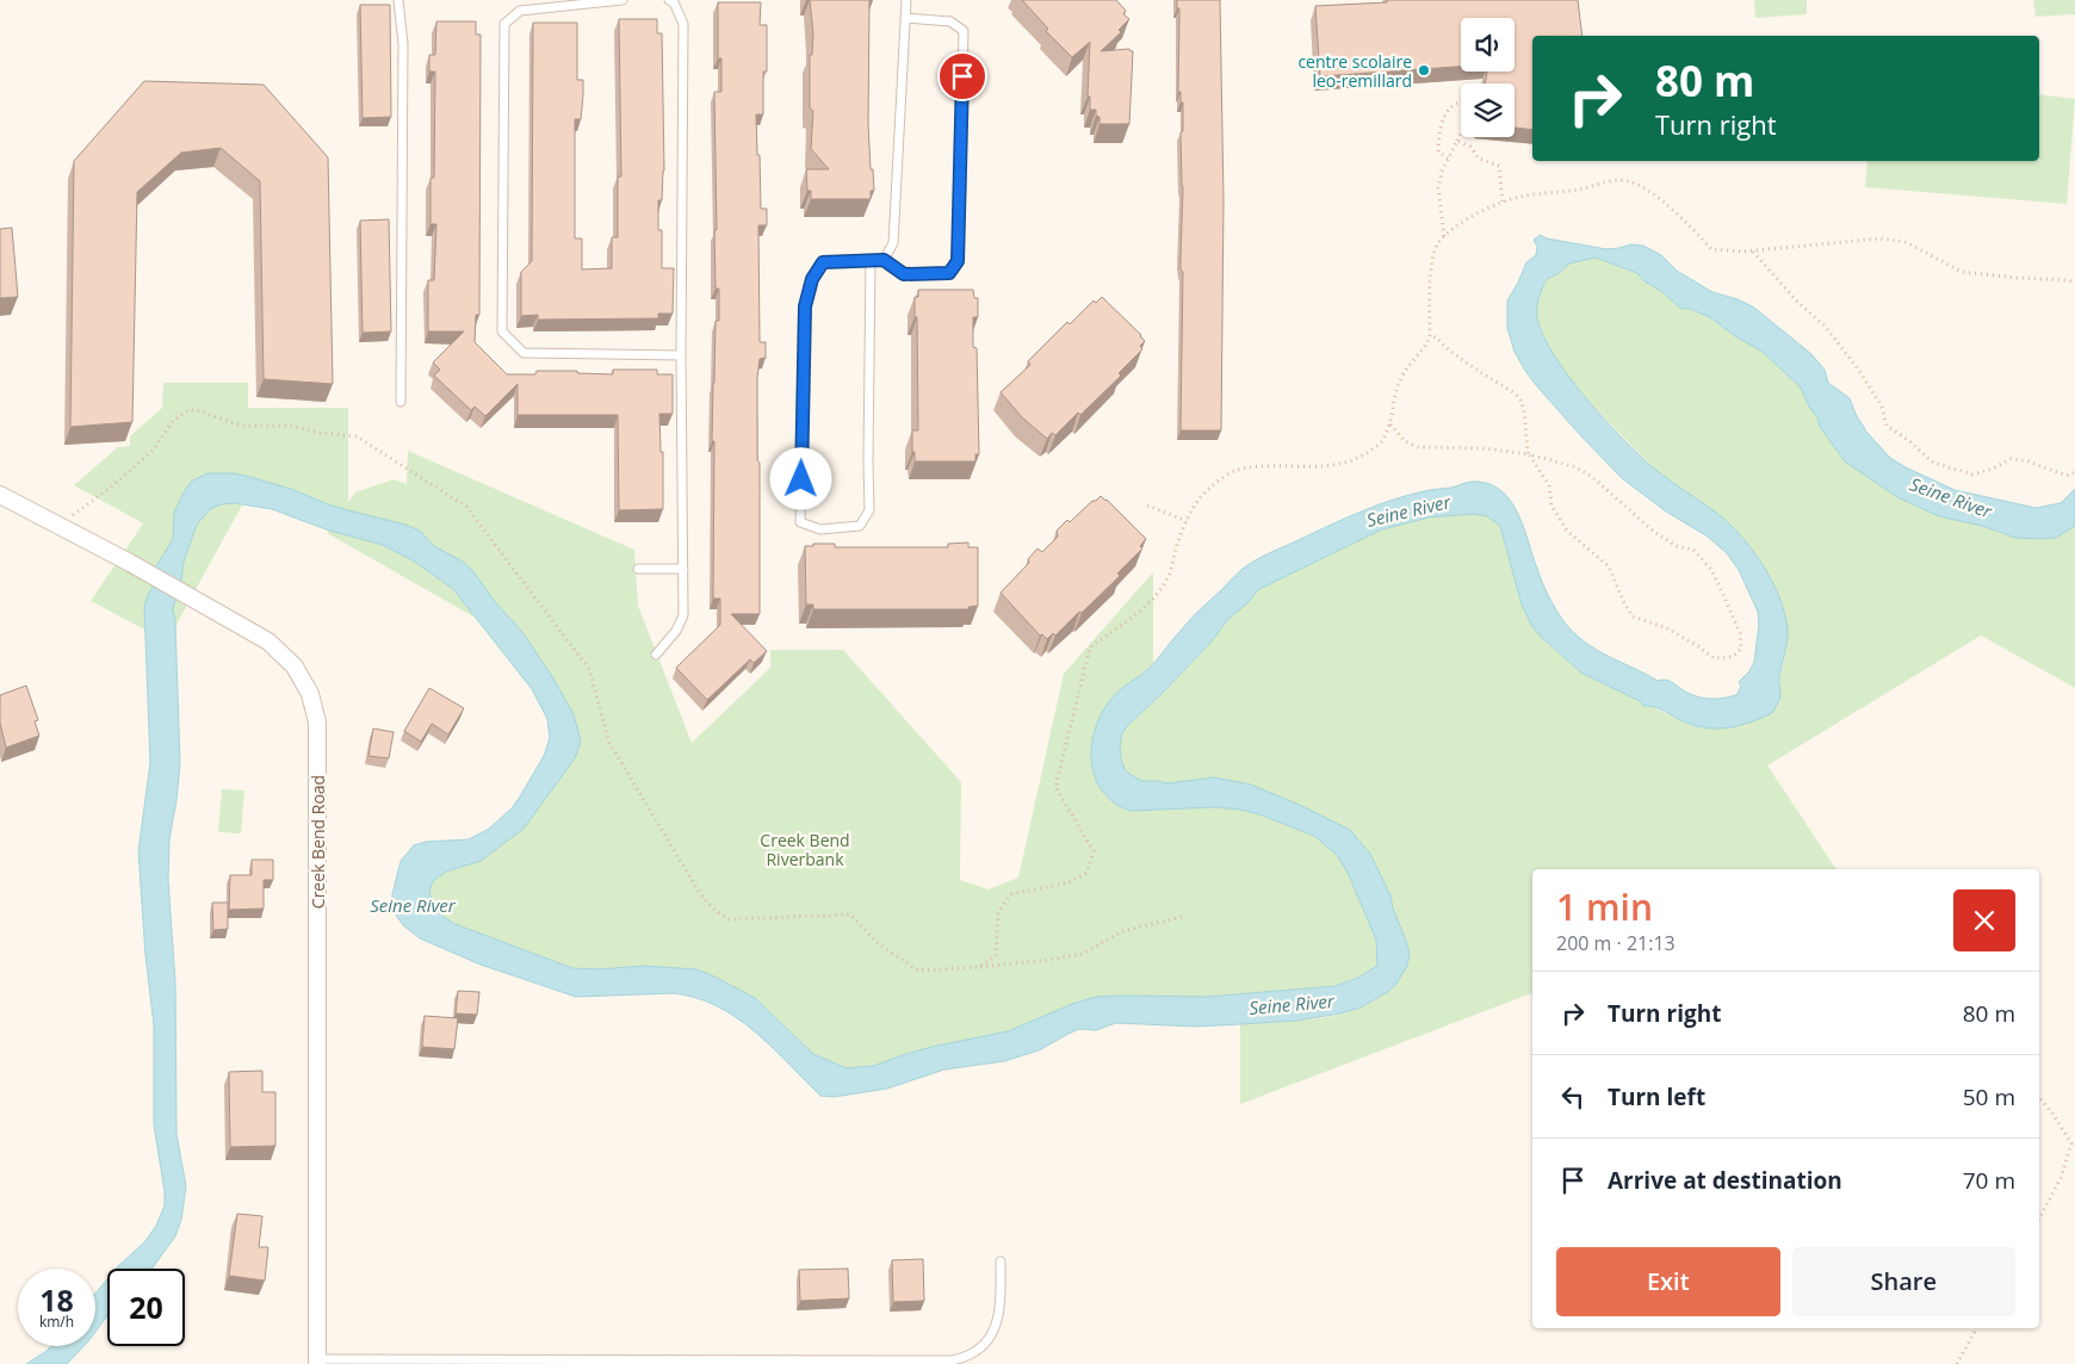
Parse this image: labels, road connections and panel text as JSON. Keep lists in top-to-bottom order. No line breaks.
{"streets":{"street":["Creek Bend Road"]},"water":["Seine River"],"parks":["Creek Bend Riverbank"],"places":["centre scolaire leo-remillard"],"page":{"turn":["80 m","Turn right"],"heading":["1 min","200 m · 21:13"],"list":[{"name":"Turn right","value":"80 m"},{"name":"Turn left","value":"50 m"},{"name":"Arrive at destination","value":"70 m"}],"buttons":["Exit","Share"],"speed":"18 km/h","limit":"20"}}
